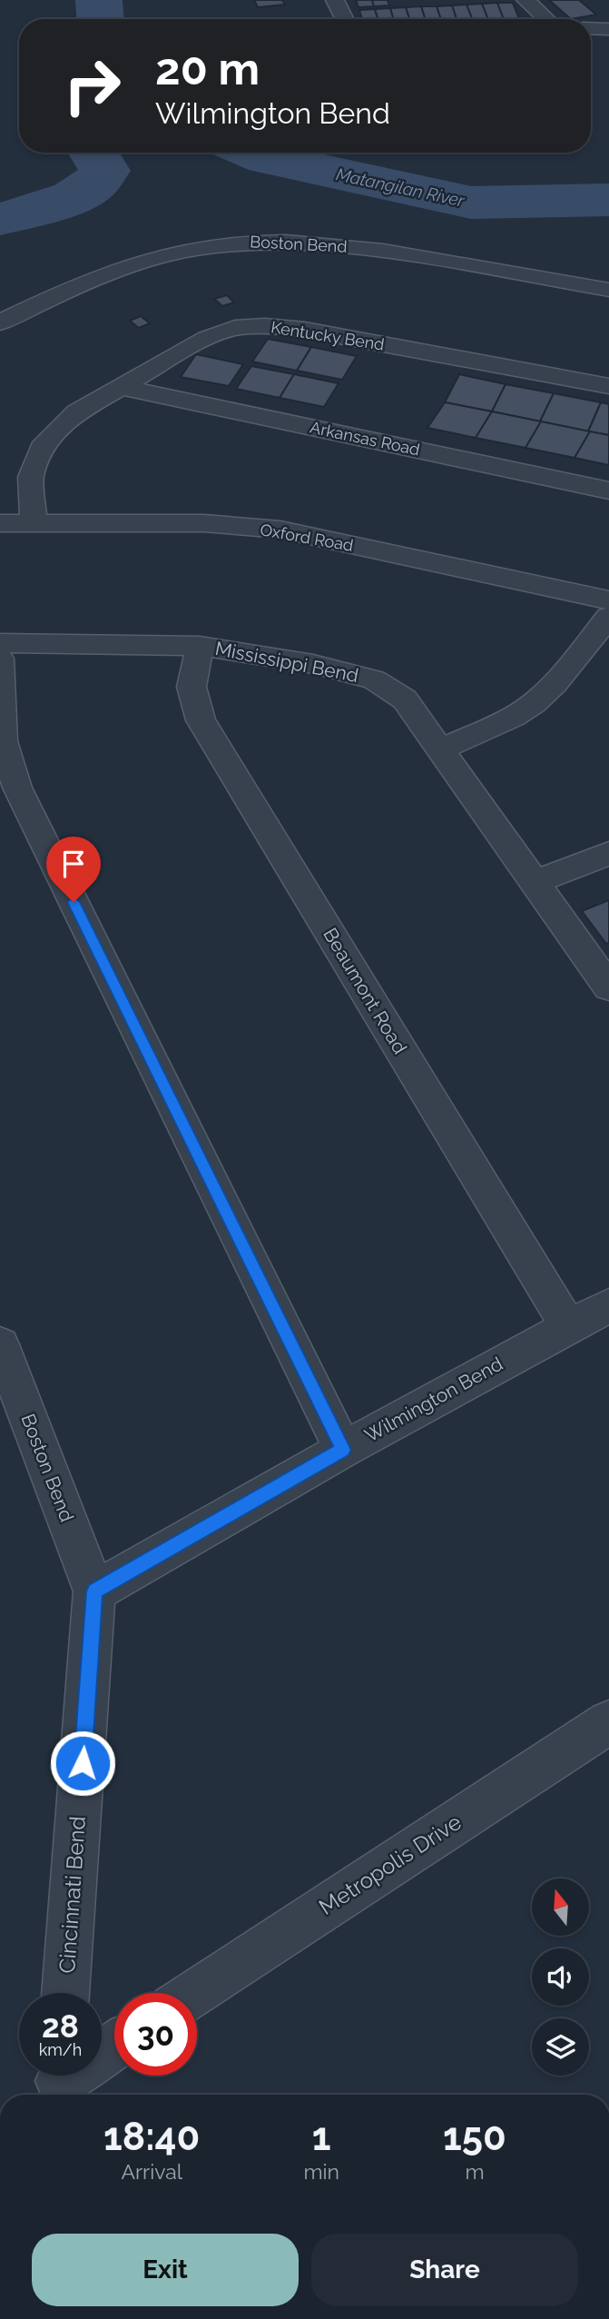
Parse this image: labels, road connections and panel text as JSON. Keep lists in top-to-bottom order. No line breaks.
{"streets":{"street":["Boston Bend","Kentucky Bend","Arkansas Road","Oxford Road","Mississippi Bend","Beaumont Road","Wilmington Bend","Metropolis Drive","Cincinnati Bend"]},"crossings":[["Boston Bend","Wilmington Bend"],["Boston Bend","Cincinnati Bend"],["Kentucky Bend","Arkansas Road"],["Kentucky Bend","Oxford Road"],["Mississippi Bend","Beaumont Road"],["Beaumont Road","Wilmington Bend"],["Wilmington Bend","Cincinnati Bend"]],"water":["Matangilan River"],"north":"top","page":{"turn":["20 m","Wilmington Bend"],"speed":"28 km/h","limit":"30","eta":["18:40","Arrival","1","min","150","m"],"buttons":["Exit","Share"]}}
